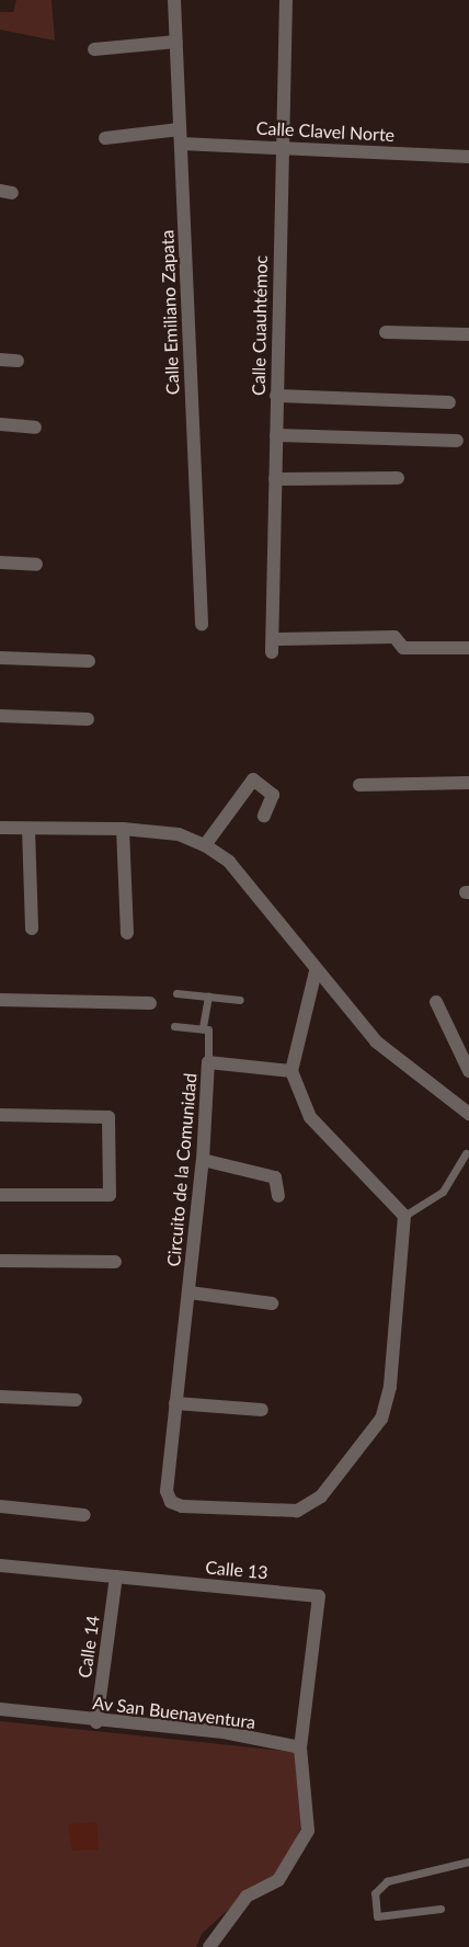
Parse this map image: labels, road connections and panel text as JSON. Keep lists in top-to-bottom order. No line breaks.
{"streets":{"street":["Calle Clavel Norte","Calle Emiliano Zapata","Calle Cuauhtémoc","Circuito de la Comunidad","Calle 13","Calle 14","Av San Buenaventura"]},"crossings":[["Calle Clavel Norte","Calle Emiliano Zapata"],["Calle Clavel Norte","Calle Cuauhtémoc"],["Calle 13","Calle 14"],["Calle 13","Av San Buenaventura"],["Calle 14","Av San Buenaventura"]]}
